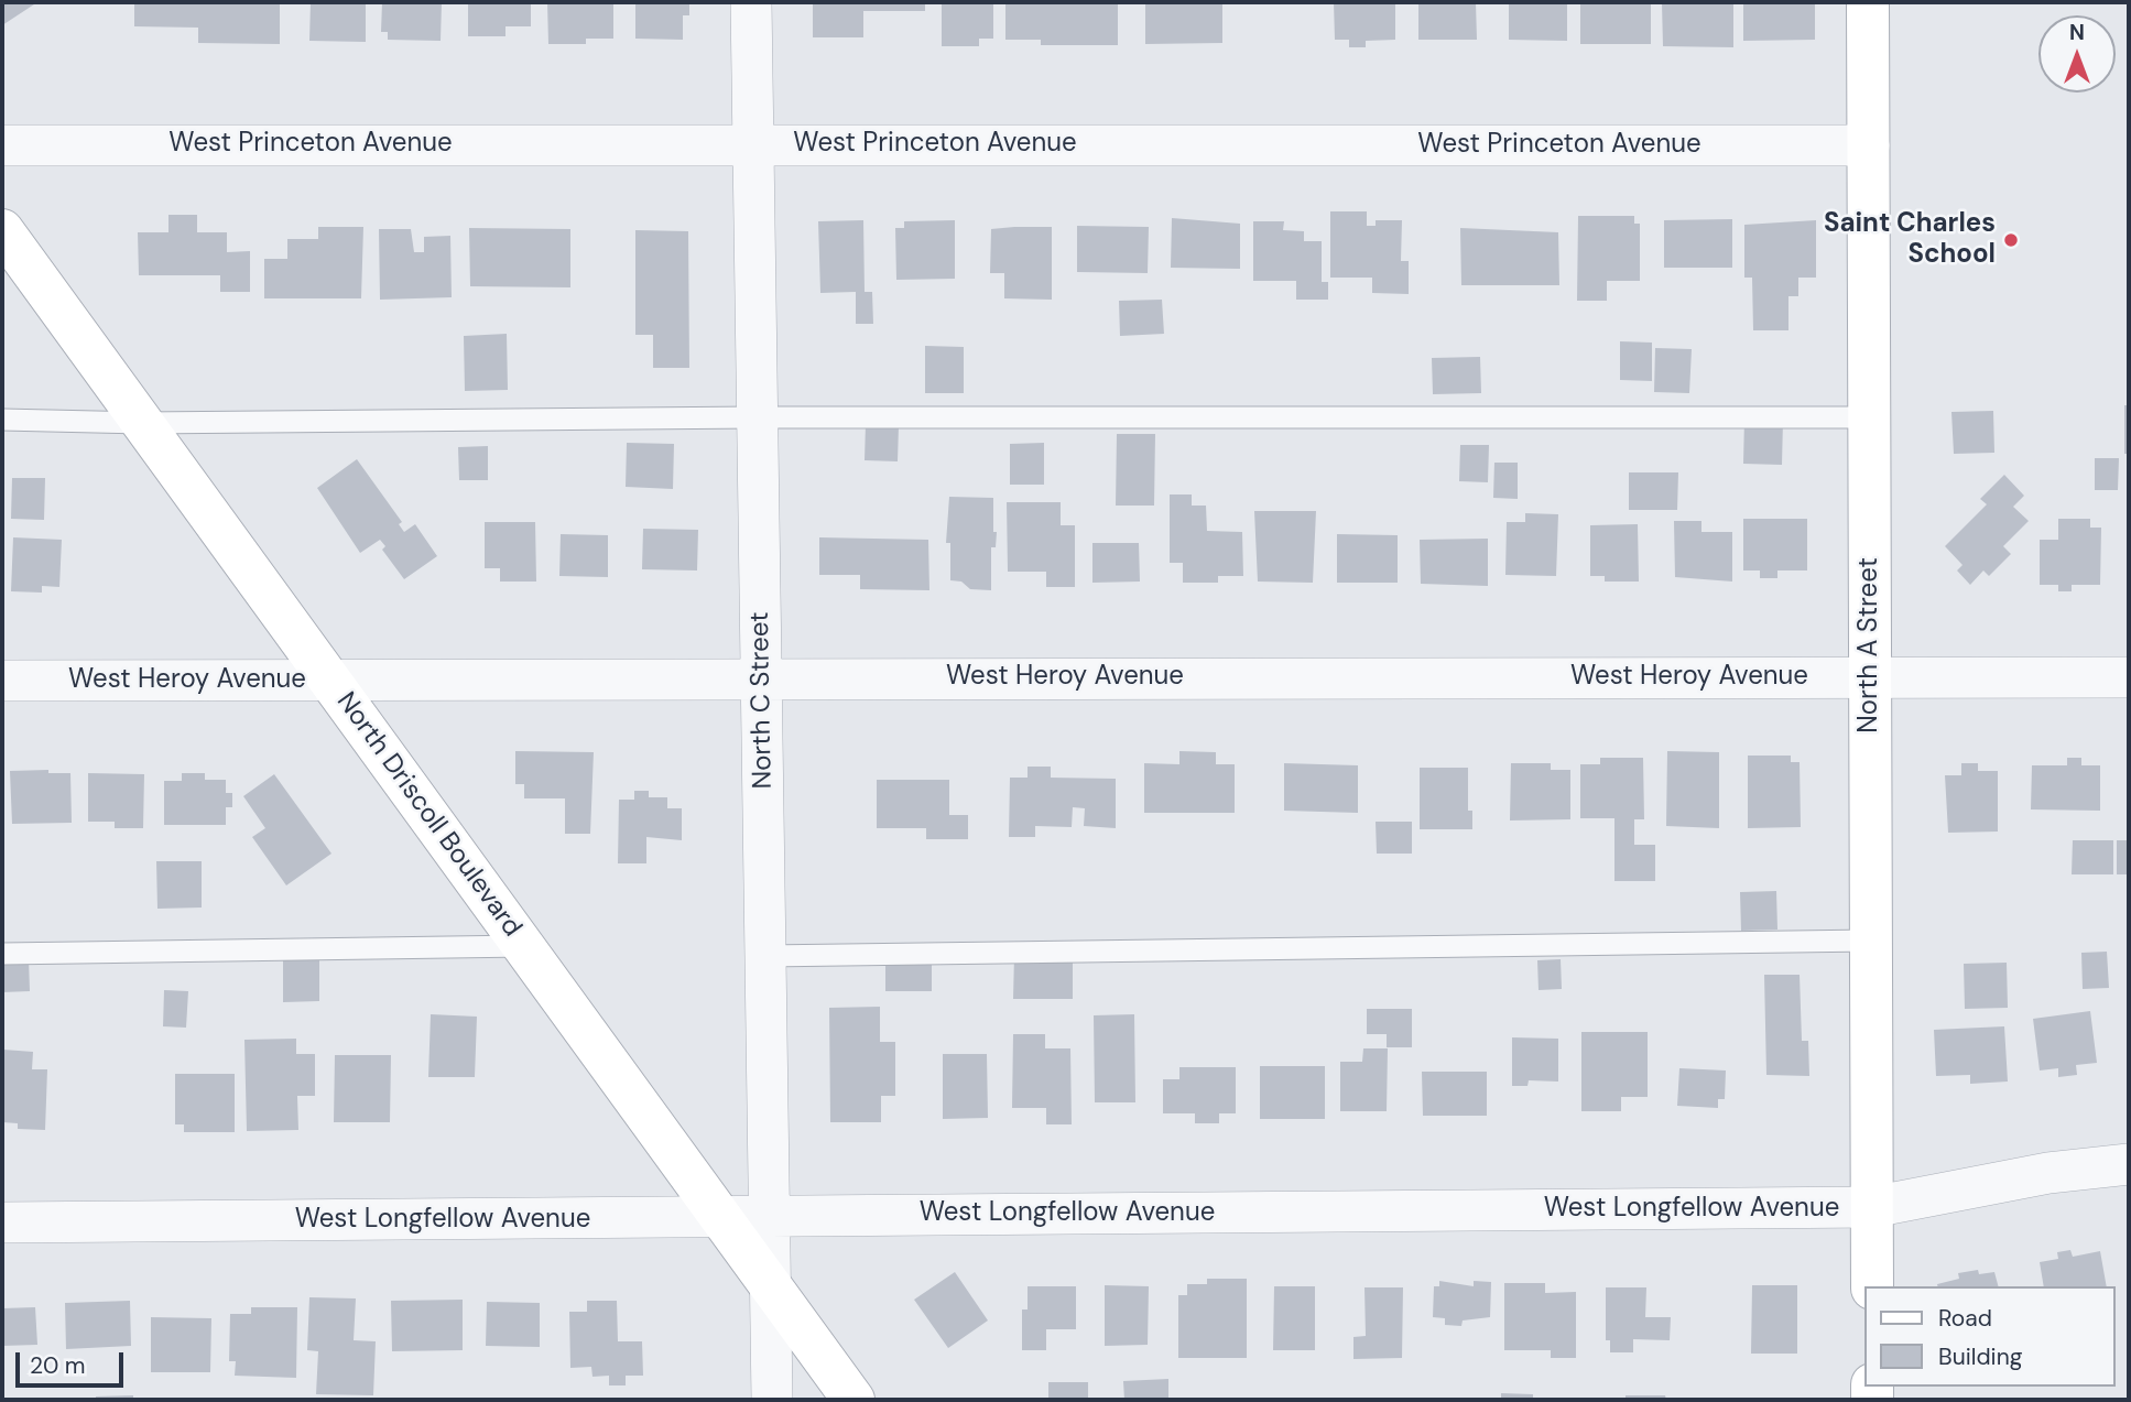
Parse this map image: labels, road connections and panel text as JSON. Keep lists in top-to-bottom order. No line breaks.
{"streets":{"main road":["North A Street","North Driscoll Boulevard"],"street":["West Princeton Avenue","West Heroy Avenue","North C Street","West Longfellow Avenue"]},"crossings":[["West Princeton Avenue","North A Street"],["West Princeton Avenue","North C Street"],["North A Street","West Heroy Avenue"],["North A Street","West Longfellow Avenue"],["West Heroy Avenue","North C Street"],["West Heroy Avenue","North Driscoll Boulevard"],["North C Street","North Driscoll Boulevard"],["North C Street","West Longfellow Avenue"],["North Driscoll Boulevard","West Longfellow Avenue"]],"places":["Saint Charles School"],"legend":["Road","Building"],"scale_bar":"20 m","north":"top"}
